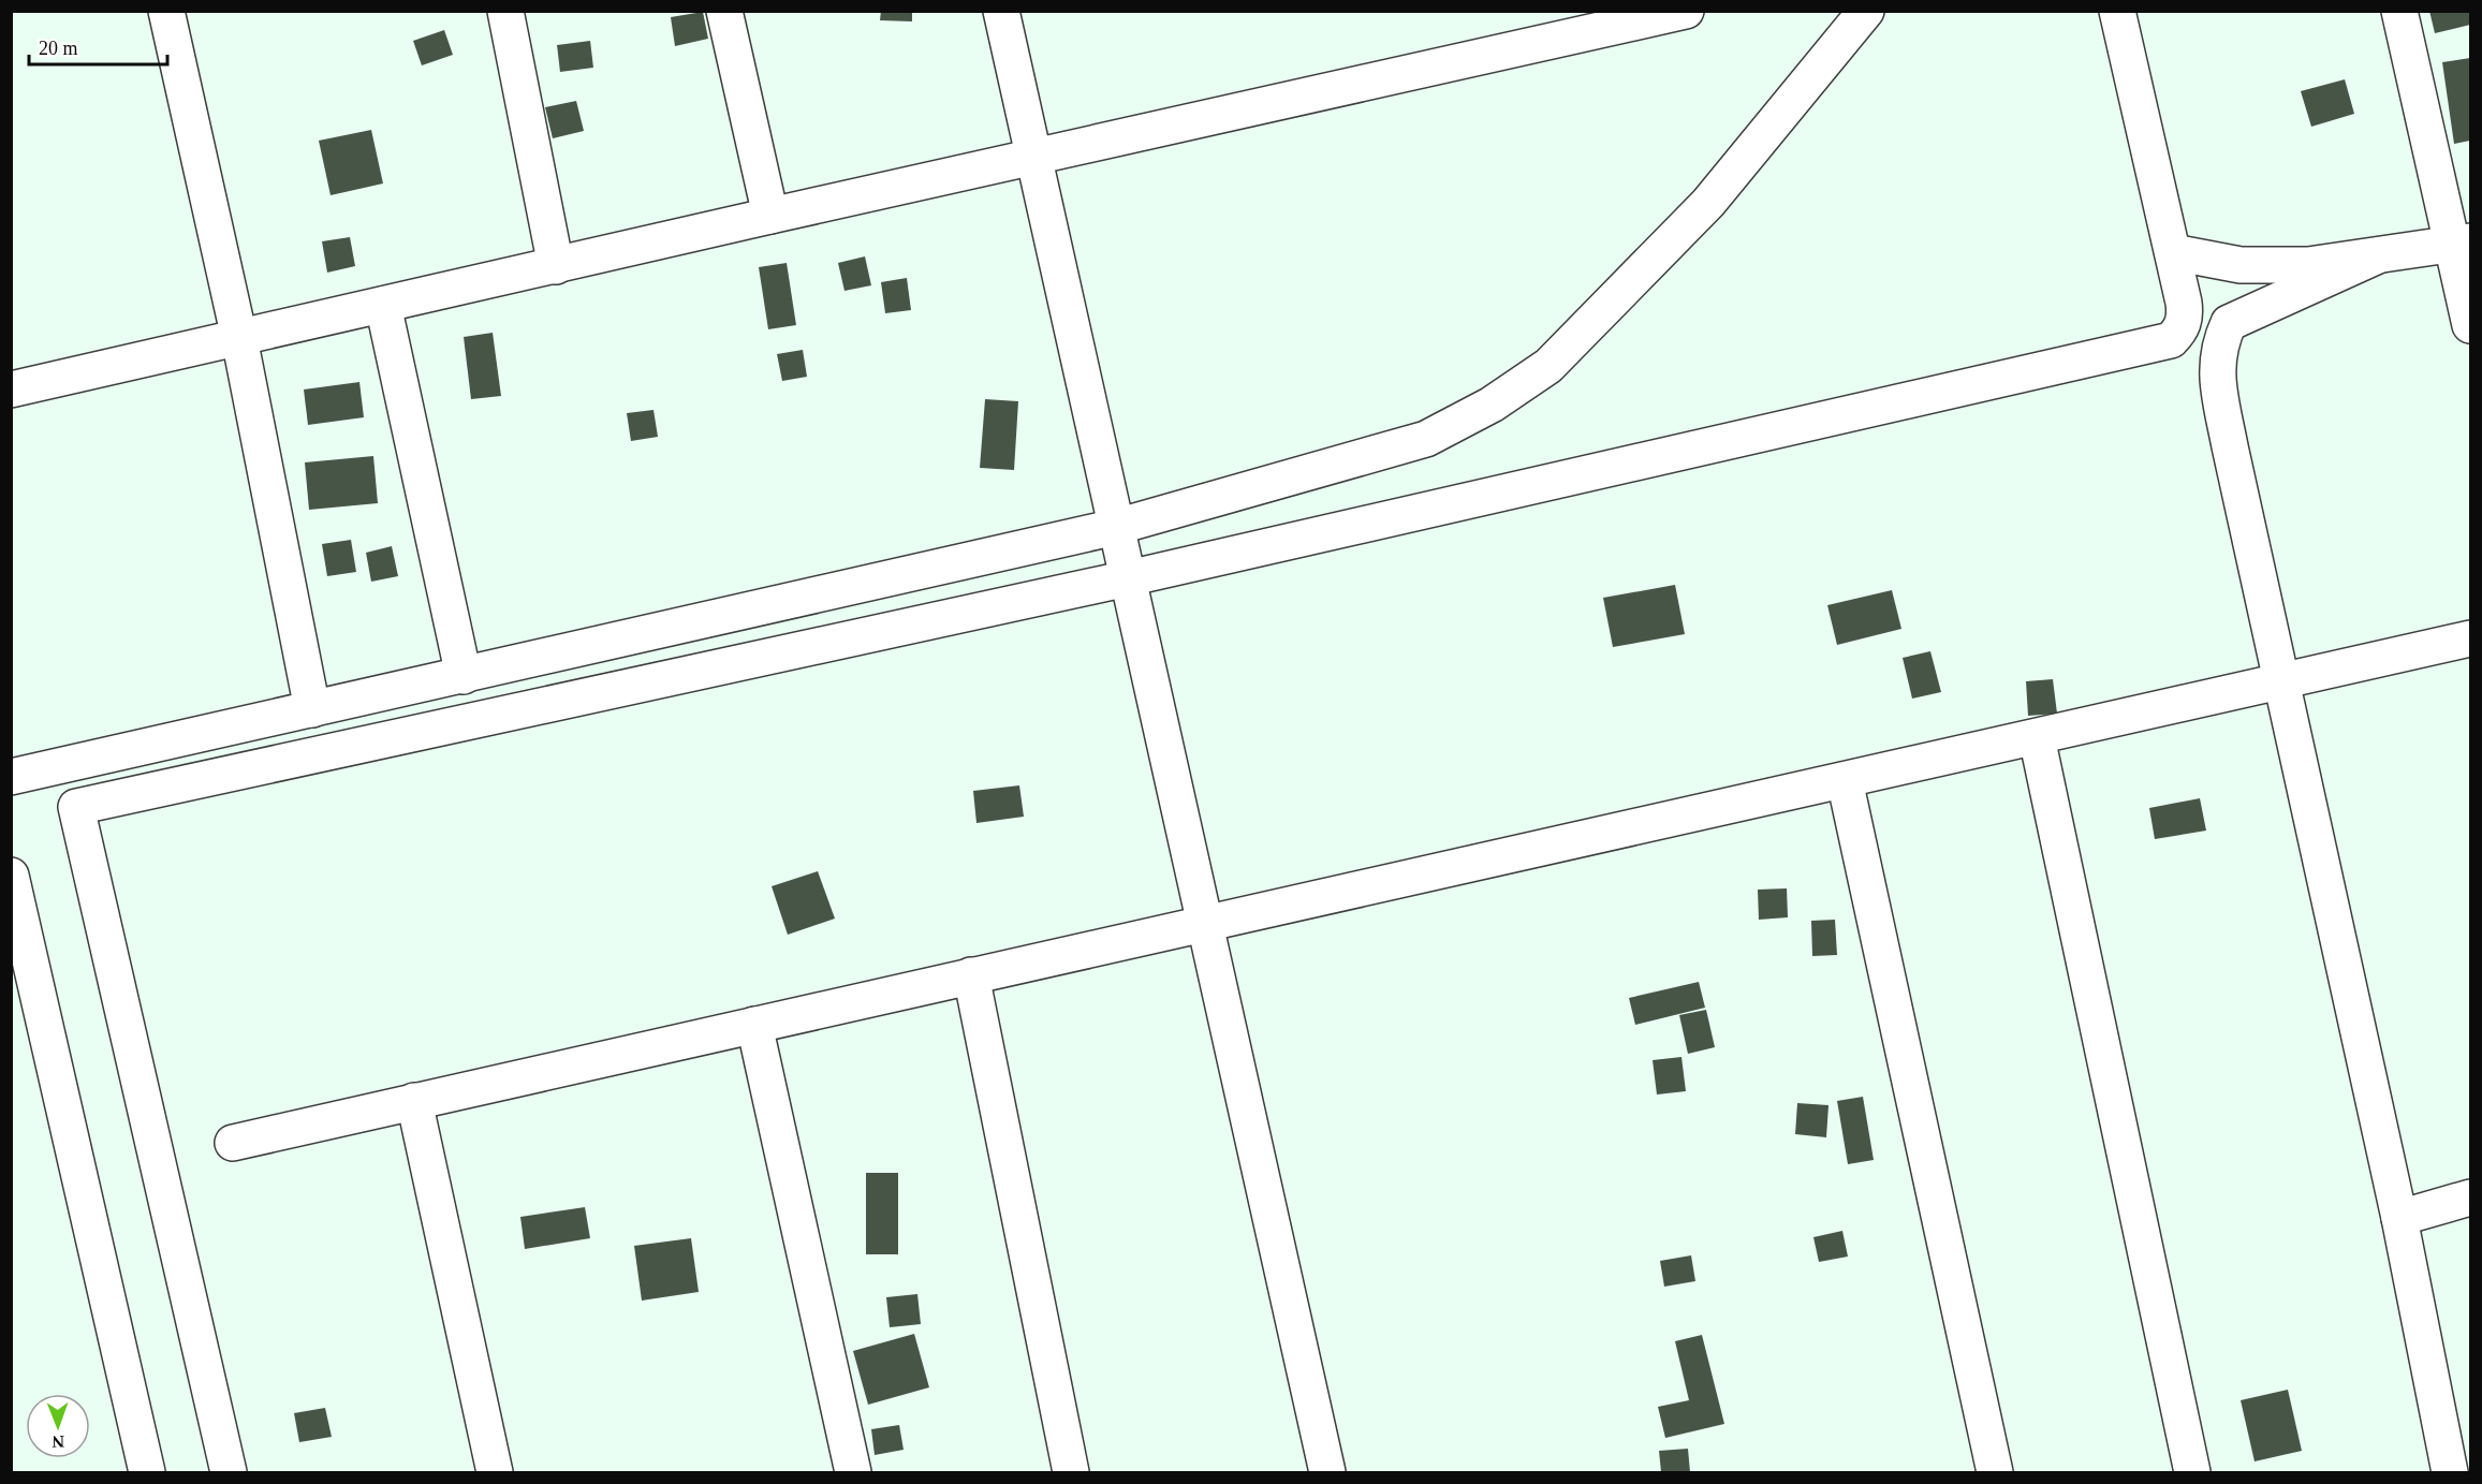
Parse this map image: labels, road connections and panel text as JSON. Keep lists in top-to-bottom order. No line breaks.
{"scale_bar":"20 m","north":"bottom"}
